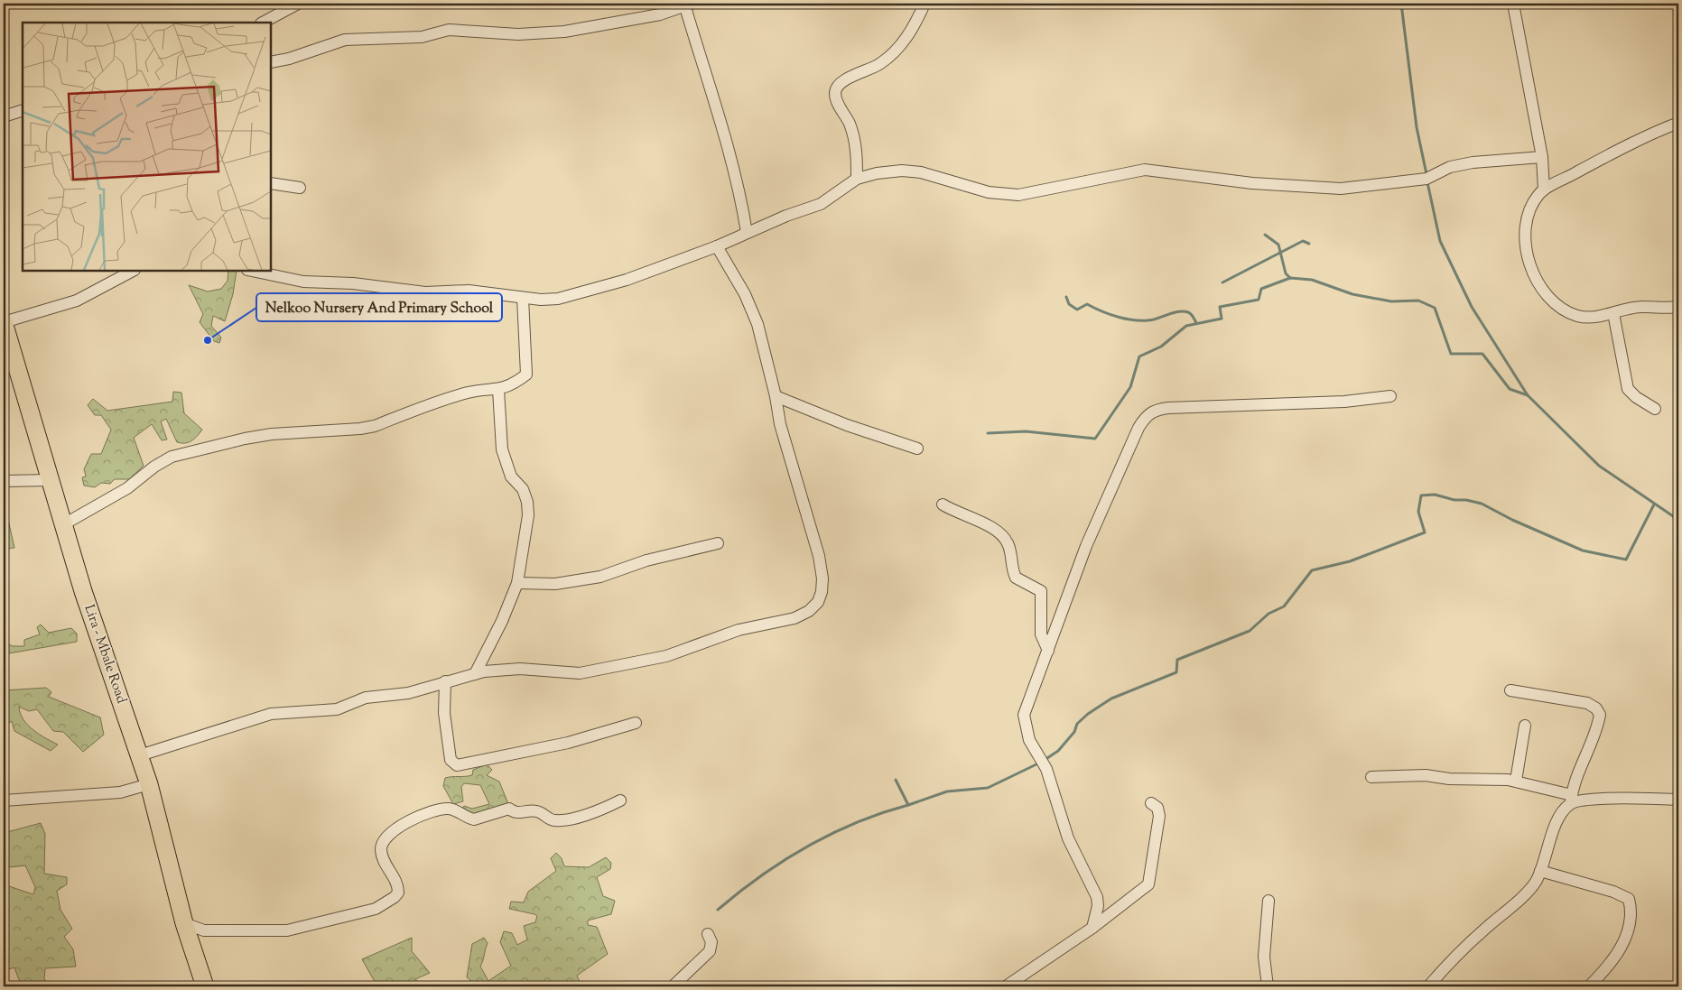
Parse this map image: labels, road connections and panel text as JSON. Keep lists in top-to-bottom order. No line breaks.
{"streets":{"main road":["Lira - Mbale Road"]},"places":["Nelkoo Nursery And Primary School"]}
